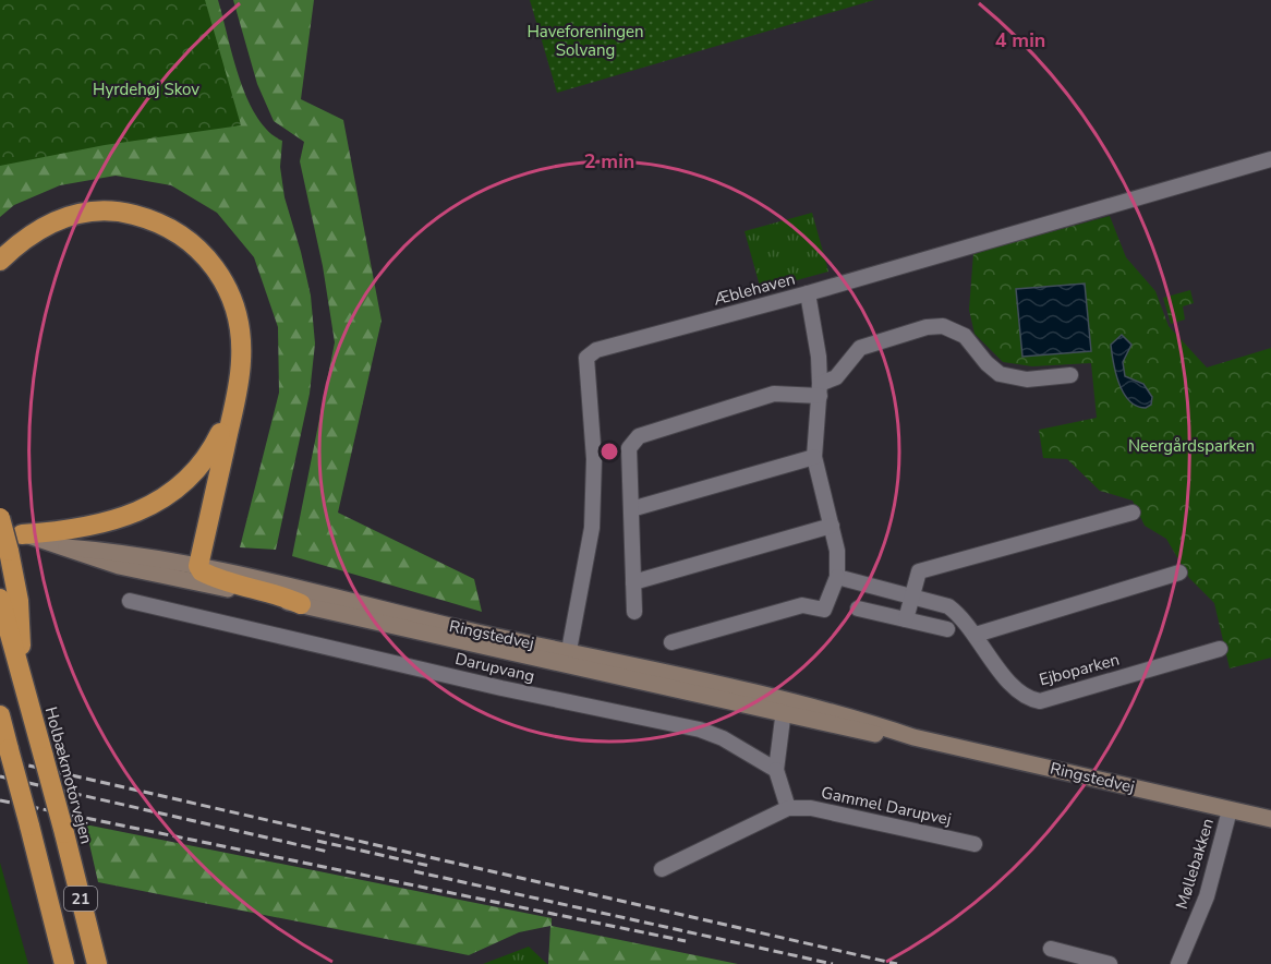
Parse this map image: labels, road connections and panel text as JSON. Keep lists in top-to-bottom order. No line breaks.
{"streets":{"highway":["Holbækmotorvejen","21"],"street":["Æblehaven","Ringstedvej","Darupvang","Ejboparken","Gammel Darupvej","Møllebakken"]},"crossings":[["Æblehaven","Ringstedvej"],["Ringstedvej","Møllebakken"]],"parks":["Haveforeningen Solvang","Hyrdehøj Skov","Neergårdsparken"],"rings":["4 min","2 min"]}
